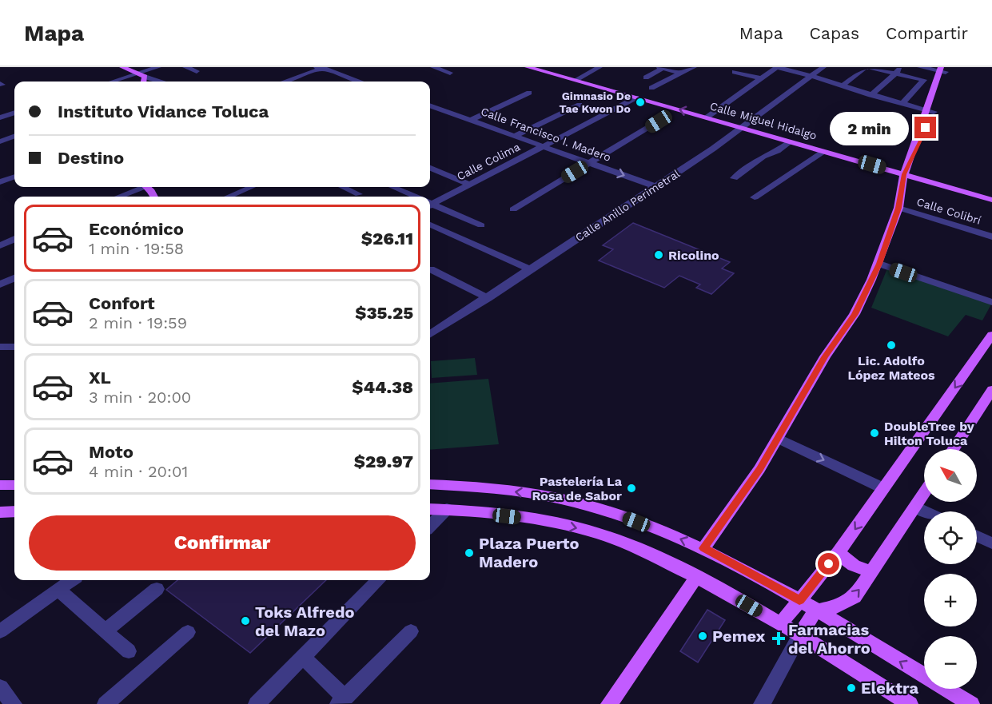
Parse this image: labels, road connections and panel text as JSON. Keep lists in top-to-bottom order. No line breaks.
{"streets":{"main road":["Calle Miguel Hidalgo"],"street":["Calle Francisco I. Madero","Calle Colima","Calle Anillo Perimetral","Calle Colibrí"]},"crossings":[["Calle Miguel Hidalgo","Calle Colima"],["Calle Miguel Hidalgo","Calle Anillo Perimetral"],["Calle Francisco I. Madero","Calle Colima"],["Calle Francisco I. Madero","Calle Anillo Perimetral"]],"places":{"other":["Gimnasio De Tae Kwon Do","Ricolino","Lic. Adolfo López Mateos","DoubleTree by Hilton Toluca","Pastelería La Rosa de Sabor","Plaza Puerto Madero","Toks Alfredo del Mazo","Pemex","Elektra"],"health":["Farmacias del Ahorro"]},"north":"top left","page":{"header":"Mapa","nav":["Mapa","Capas","Compartir"],"banner":["Instituto Vidance Toluca","Destino"],"bubble":"2 min","list":[{"name":"Económico","note":"1 min · 19:58","value":"$26.11"},{"name":"Confort","note":"2 min · 19:59","value":"$35.25"},{"name":"XL","note":"3 min · 20:00","value":"$44.38"},{"name":"Moto","note":"4 min · 20:01","value":"$29.97"}],"map_buttons":["+","−"],"buttons":"Confirmar"}}
